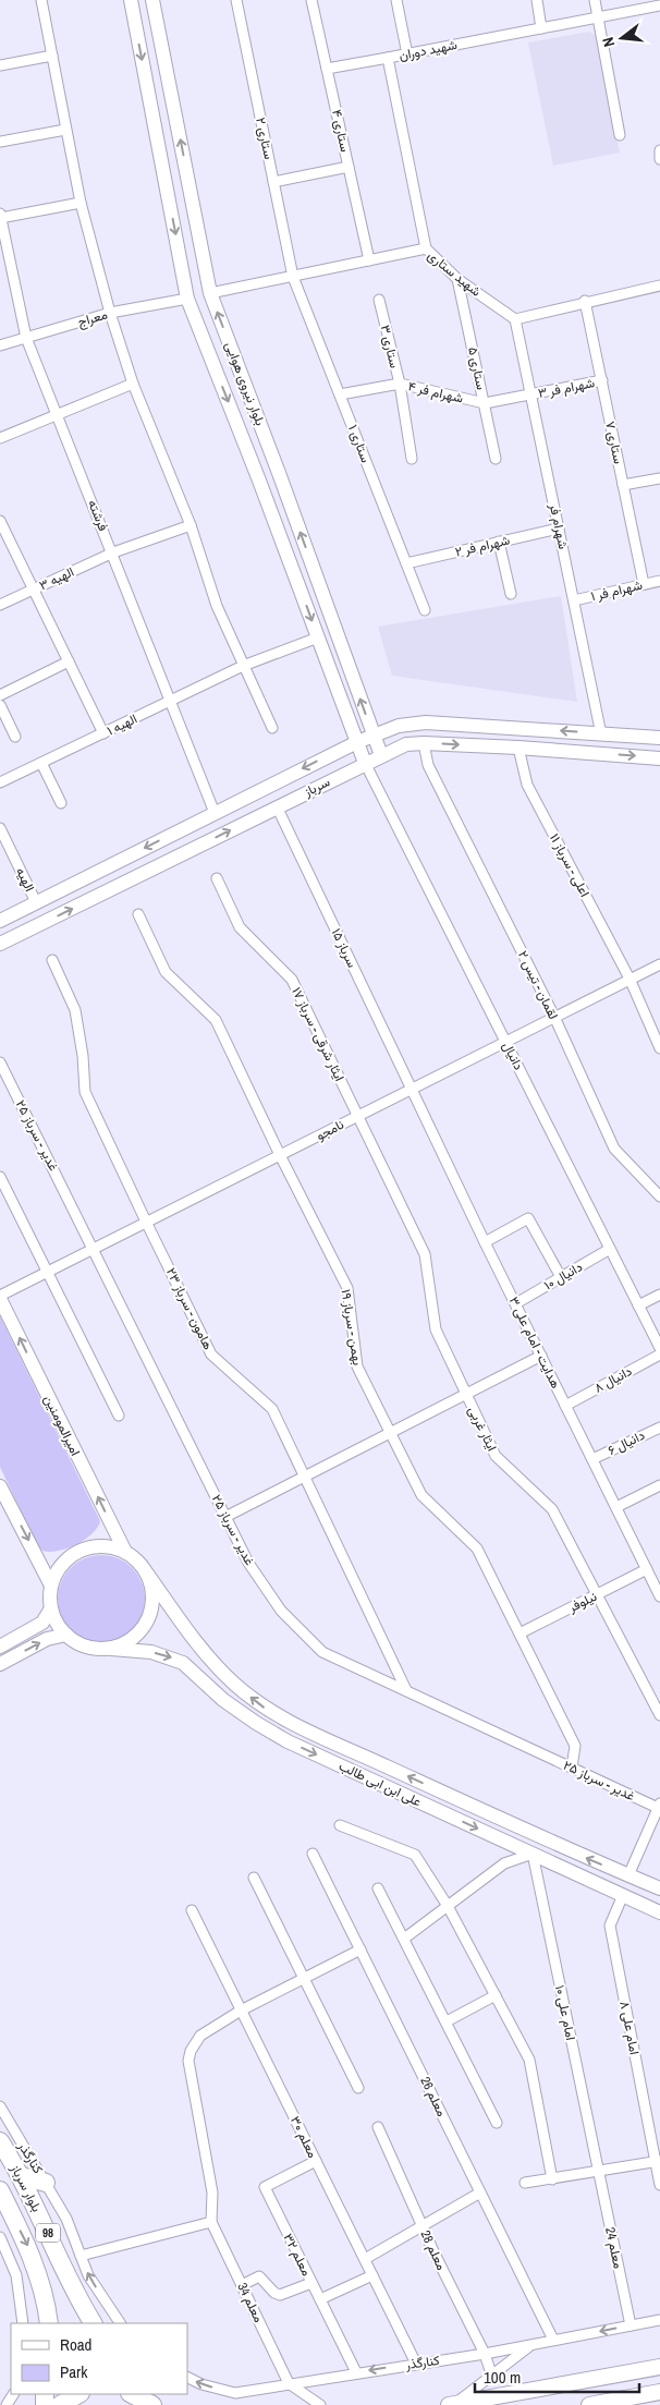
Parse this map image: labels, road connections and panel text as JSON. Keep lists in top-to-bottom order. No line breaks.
{"streets":{"highway":["بلوار سرباز","98"],"street":["شهید دوران","ستاری ۴","ستاری ۲","شهید ستاری","معراج","ستاری ۳","ستاری ۵","بلوار نیروی هوایی","شهرام فر ۳","شهرام فر ۴","ستاری ۷","ستاری ۱","فرشته","شهرام فر","شهرام فر ۲","الهیه ۳","شهرام فر ۱","الهیه ۱","سرباز","اعلی - سرباز ۱۱","الهیه","سرباز ۱۵","لقمان - تیس ۲","ایثار شرقی - سرباز ۱۷","دانیال","نامجو","غدیر - سرباز ۲۵","دانیال ۱۰","هامون - سرباز ۲۳","بهمن - سرباز ۱۹","هدایت - امام علی ۳","دانیال ۸","امیرالمومنین","ایثار غربی","دانیال ۶","نیلوفر","علی ابن ابی طالب","امام علی ۱۰","امام علی ۸","معلم 26","معلم ۳۰","کنارگذر","معلم 24","معلم 28","معلم ۳۲","معلم 34"]},"crossings":[["شهید دوران","شهید ستاری"],["ستاری ۴","شهید ستاری"],["ستاری ۲","شهید ستاری"],["ستاری ۲","ستاری ۱"],["شهید ستاری","ستاری ۵"],["شهید ستاری","بلوار نیروی هوایی"],["شهید ستاری","ستاری ۱"],["شهید ستاری","شهرام فر"],["معراج","بلوار نیروی هوایی"],["معراج","فرشته"],["ستاری ۳","شهرام فر ۴"],["ستاری ۵","شهرام فر ۴"],["بلوار نیروی هوایی","الهیه ۱"],["بلوار نیروی هوایی","سرباز"],["بلوار نیروی هوایی","دانیال"],["شهرام فر ۳","شهرام فر ۴"],["شهرام فر ۳","ستاری ۷"],["شهرام فر ۳","شهرام فر"],["شهرام فر ۴","ستاری ۱"],["شهرام فر ۴","شهرام فر"],["ستاری ۷","شهرام فر ۱"],["ستاری ۱","شهرام فر ۲"],["فرشته","الهیه ۳"],["فرشته","الهیه ۱"],["فرشته","سرباز"],["شهرام فر","شهرام فر ۲"],["شهرام فر","شهرام فر ۱"],["سرباز","اعلی - سرباز ۱۱"],["سرباز","الهیه"],["سرباز","سرباز ۱۵"],["سرباز","لقمان - تیس ۲"],["سرباز","دانیال"],["اعلی - سرباز ۱۱","نامجو"],["سرباز ۱۵","نامجو"],["سرباز ۱۵","هدایت - امام علی ۳"],["لقمان - تیس ۲","نامجو"],["ایثار شرقی - سرباز ۱۷","نامجو"],["ایثار شرقی - سرباز ۱۷","ایثار غربی"],["دانیال","نامجو"],["دانیال","دانیال ۱۰"],["نامجو","غدیر - سرباز ۲۵"],["نامجو","هامون - سرباز ۲۳"],["نامجو","بهمن - سرباز ۱۹"],["نامجو","هدایت - امام علی ۳"],["نامجو","امیرالمومنین"],["نامجو","ایثار غربی"],["غدیر - سرباز ۲۵","هامون - سرباز ۲۳"],["غدیر - سرباز ۲۵","بهمن - سرباز ۱۹"],["دانیال ۱۰","هدایت - امام علی ۳"],["بهمن - سرباز ۱۹","نیلوفر"],["هدایت - امام علی ۳","دانیال ۸"],["هدایت - امام علی ۳","دانیال ۶"],["هدایت - امام علی ۳","نیلوفر"],["امیرالمومنین","علی ابن ابی طالب"],["ایثار غربی","نیلوفر"],["علی ابن ابی طالب","امام علی ۱۰"],["علی ابن ابی طالب","امام علی ۸"],["امام علی ۱۰","معلم 24"],["معلم 26","کنارگذر"],["معلم ۳۰","کنارگذر"],["معلم ۳۰","معلم ۳۲"],["کنارگذر","معلم 24"],["کنارگذر","معلم 28"],["کنارگذر","معلم ۳۲"],["کنارگذر","معلم 34"]],"one_way":["کنارگذر"],"legend":["Road","Park"],"scale_bar":"100 m","north":"left"}
